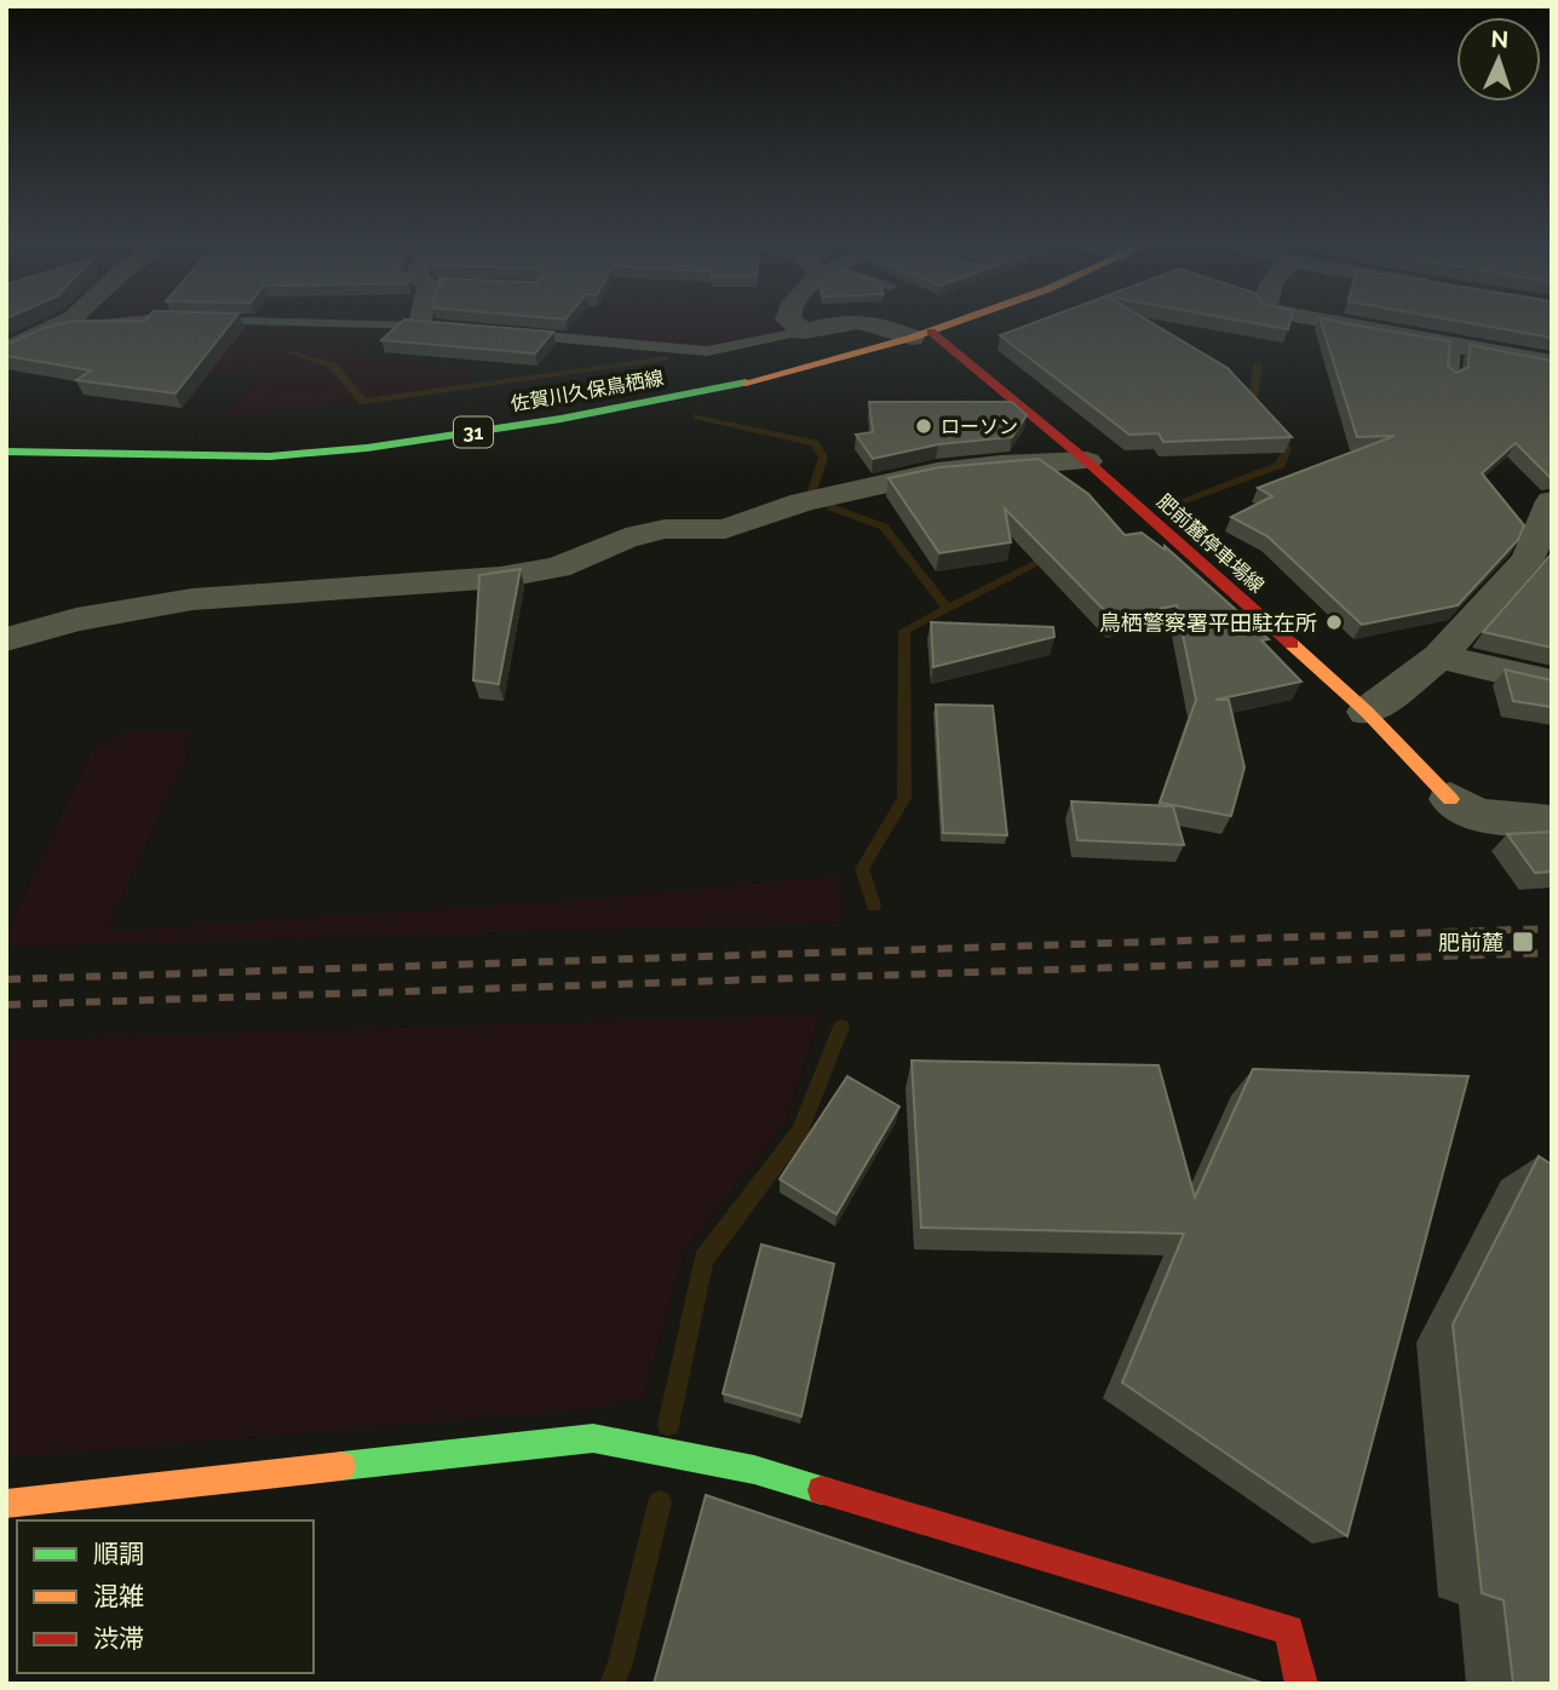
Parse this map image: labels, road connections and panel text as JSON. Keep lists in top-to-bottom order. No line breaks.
{"streets":{"main road":["佐賀川久保鳥栖線","31","肥前麓停車場線"]},"crossings":[["佐賀川久保鳥栖線","肥前麓停車場線"]],"places":{"other":["ローソン","鳥栖警察署平田駐在所"],"transit":["肥前麓"]},"legend":["順調","混雑","渋滞"],"north":"top"}
